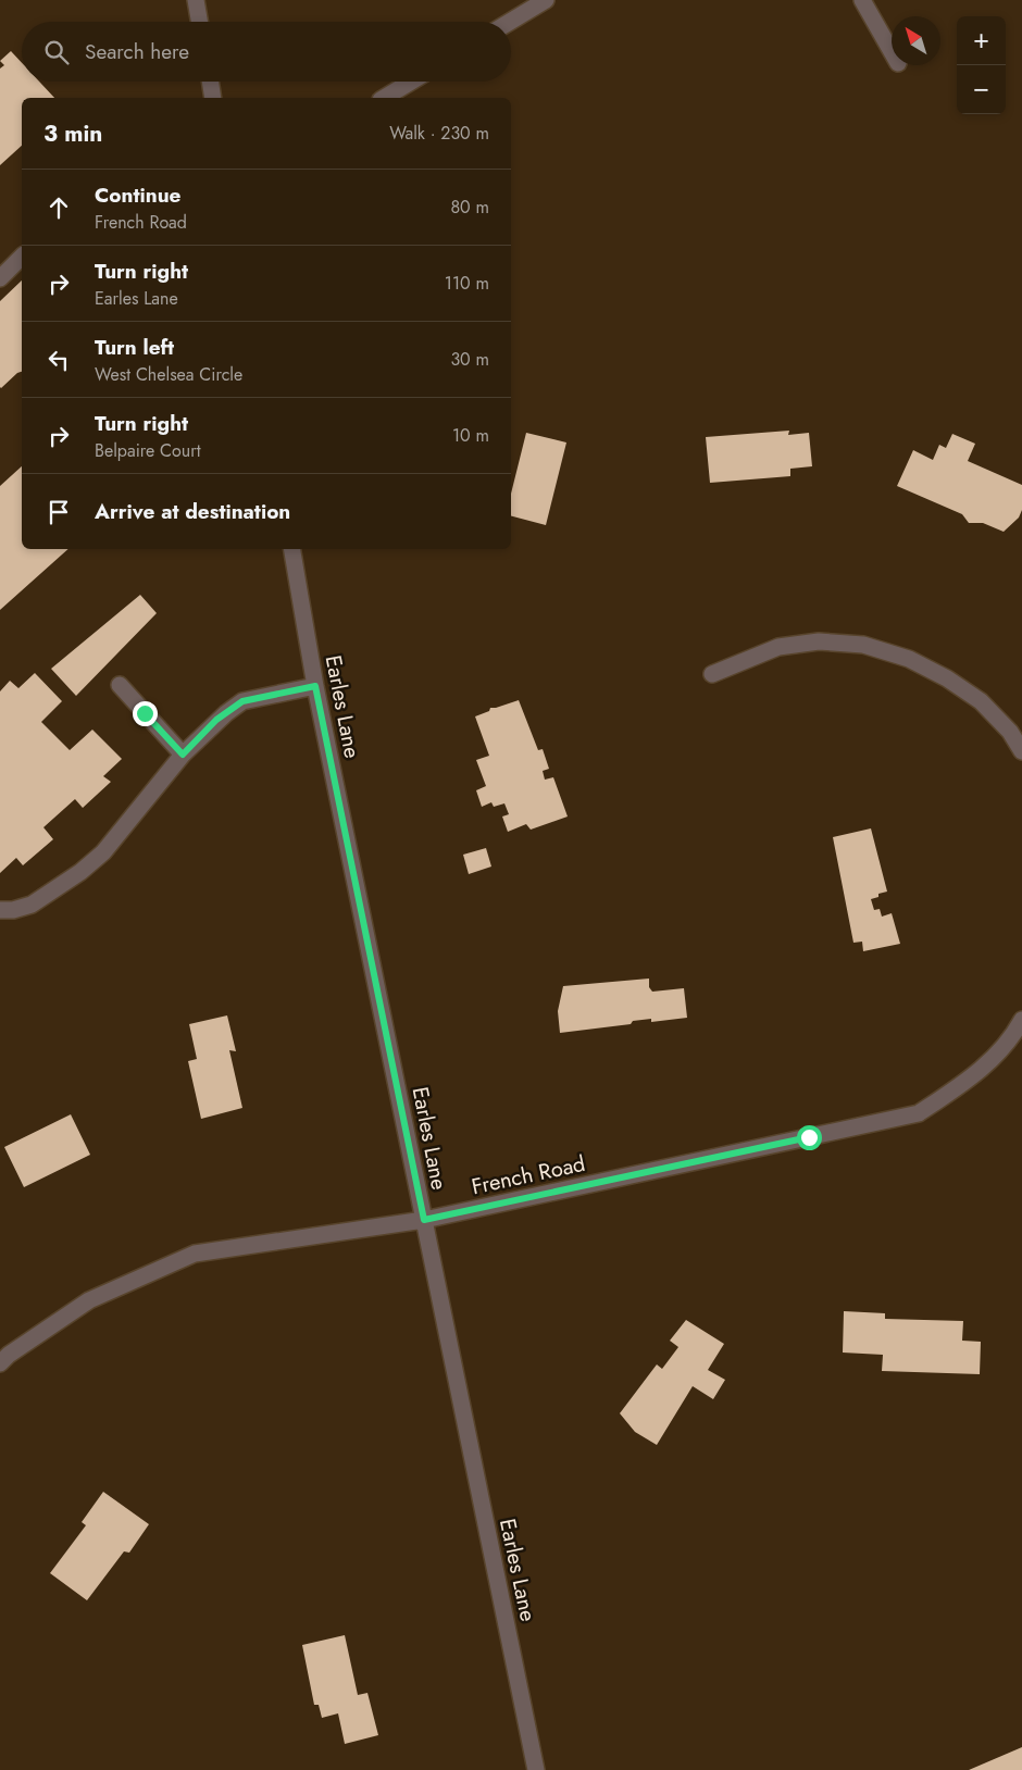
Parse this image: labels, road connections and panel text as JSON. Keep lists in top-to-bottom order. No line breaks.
{"streets":{"street":["Earles Lane","French Road"]},"crossings":[["Earles Lane","French Road"]],"north":"top left","page":{"map_buttons":["+","−"],"search":"Search here","heading":["3 min","Walk · 230 m"],"list":[["Continue","French Road","80 m"],["Turn right","Earles Lane","110 m"],["Turn left","West Chelsea Circle","30 m"],["Turn right","Belpaire Court","10 m"],"Arrive at destination"]}}
